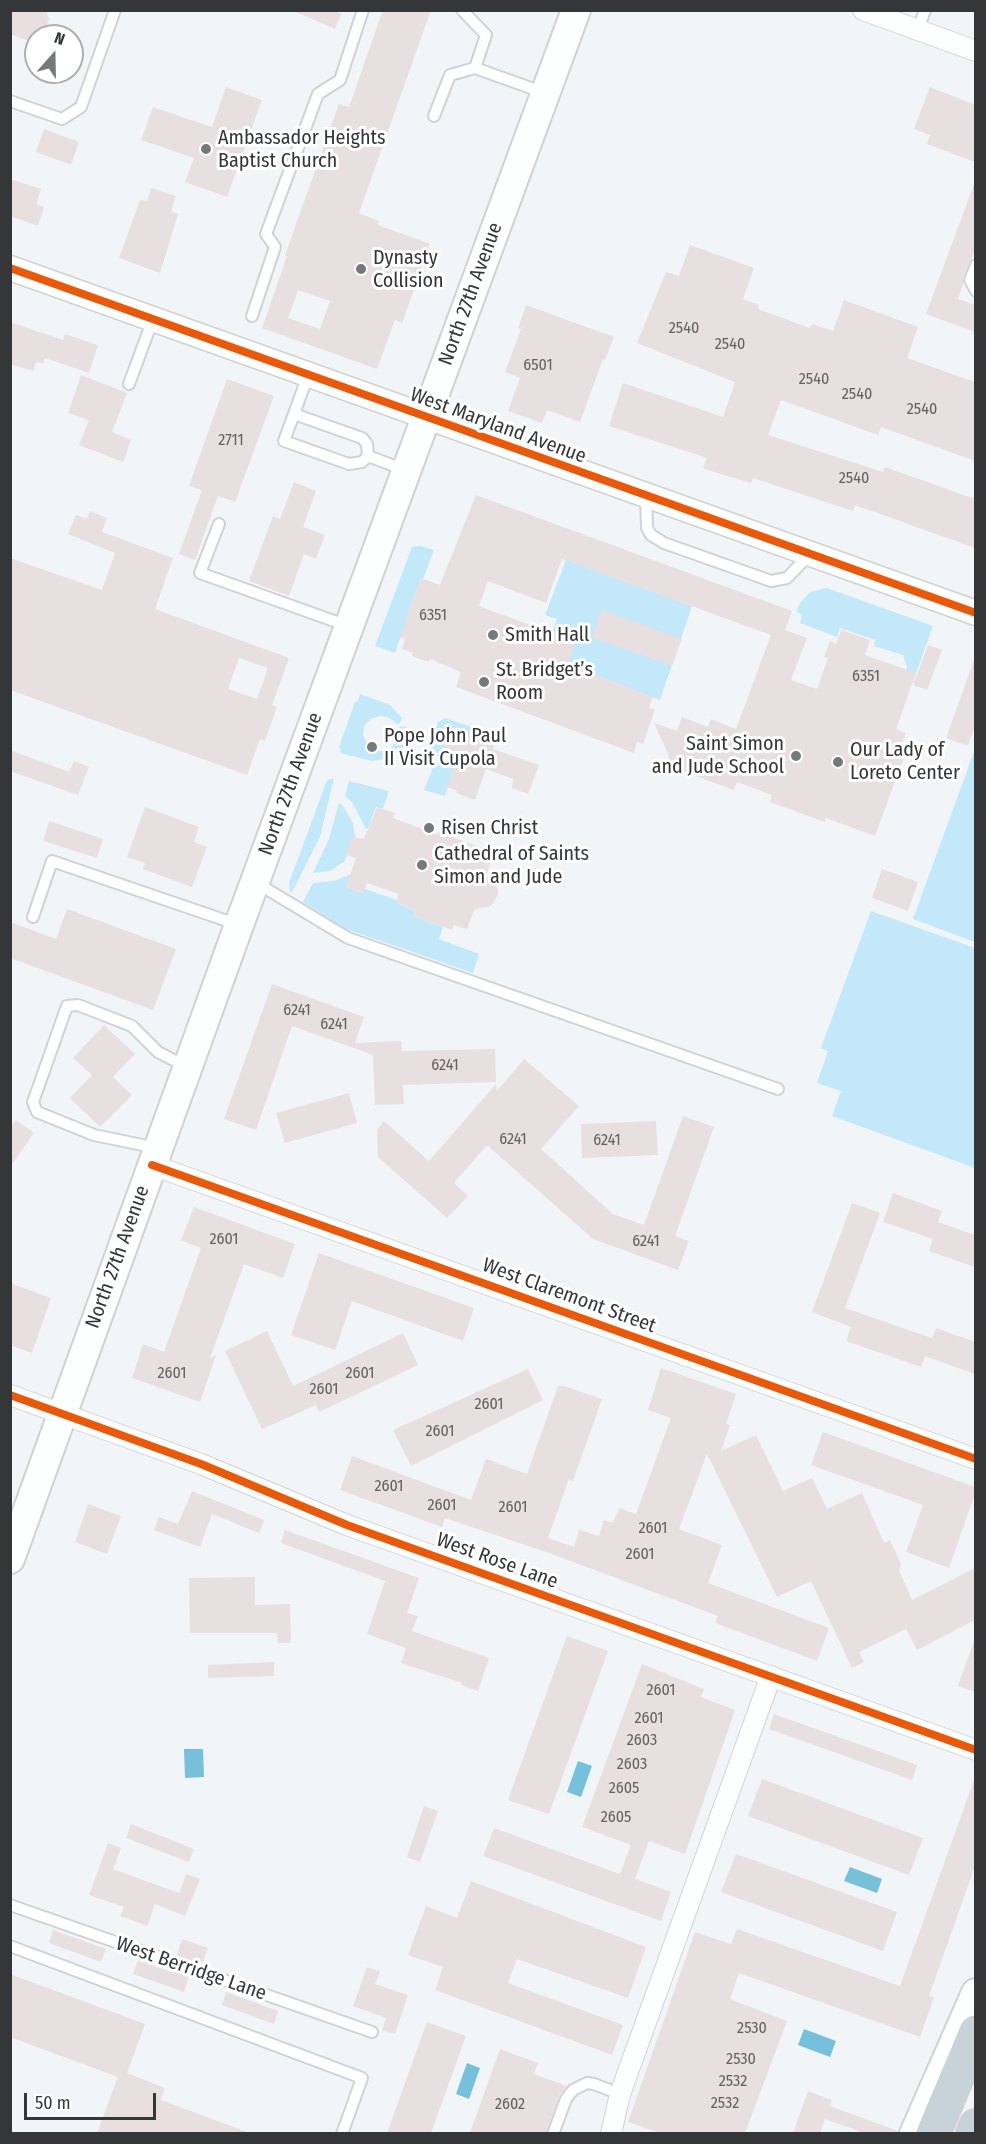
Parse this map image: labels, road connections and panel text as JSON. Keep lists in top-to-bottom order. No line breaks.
{"streets":{"main road":["North 27th Avenue"],"street":["West Maryland Avenue","West Claremont Street","West Rose Lane"],"lane":["West Berridge Lane"]},"crossings":[["North 27th Avenue","West Maryland Avenue"],["North 27th Avenue","West Claremont Street"],["North 27th Avenue","West Rose Lane"]],"places":["Ambassador Heights Baptist Church","Dynasty Collision","Smith Hall","St. Bridget’s Room","Pope John Paul II Visit Cupola","Saint Simon and Jude School","Our Lady of Loreto Center","Risen Christ","Cathedral of Saints Simon and Jude"],"house_numbers":["2540","2540","6501","2540","2540","2540","2711","2540","6351","6351","6241","6241","6241","6241","6241","2601","6241","2601","2601","2601","2601","2601","2601","2601","2601","2601","2601","2601","2601","2603","2603","2605","2605","2530","2530","2532","2532","2602"],"scale_bar":"50 m","north":"top"}
